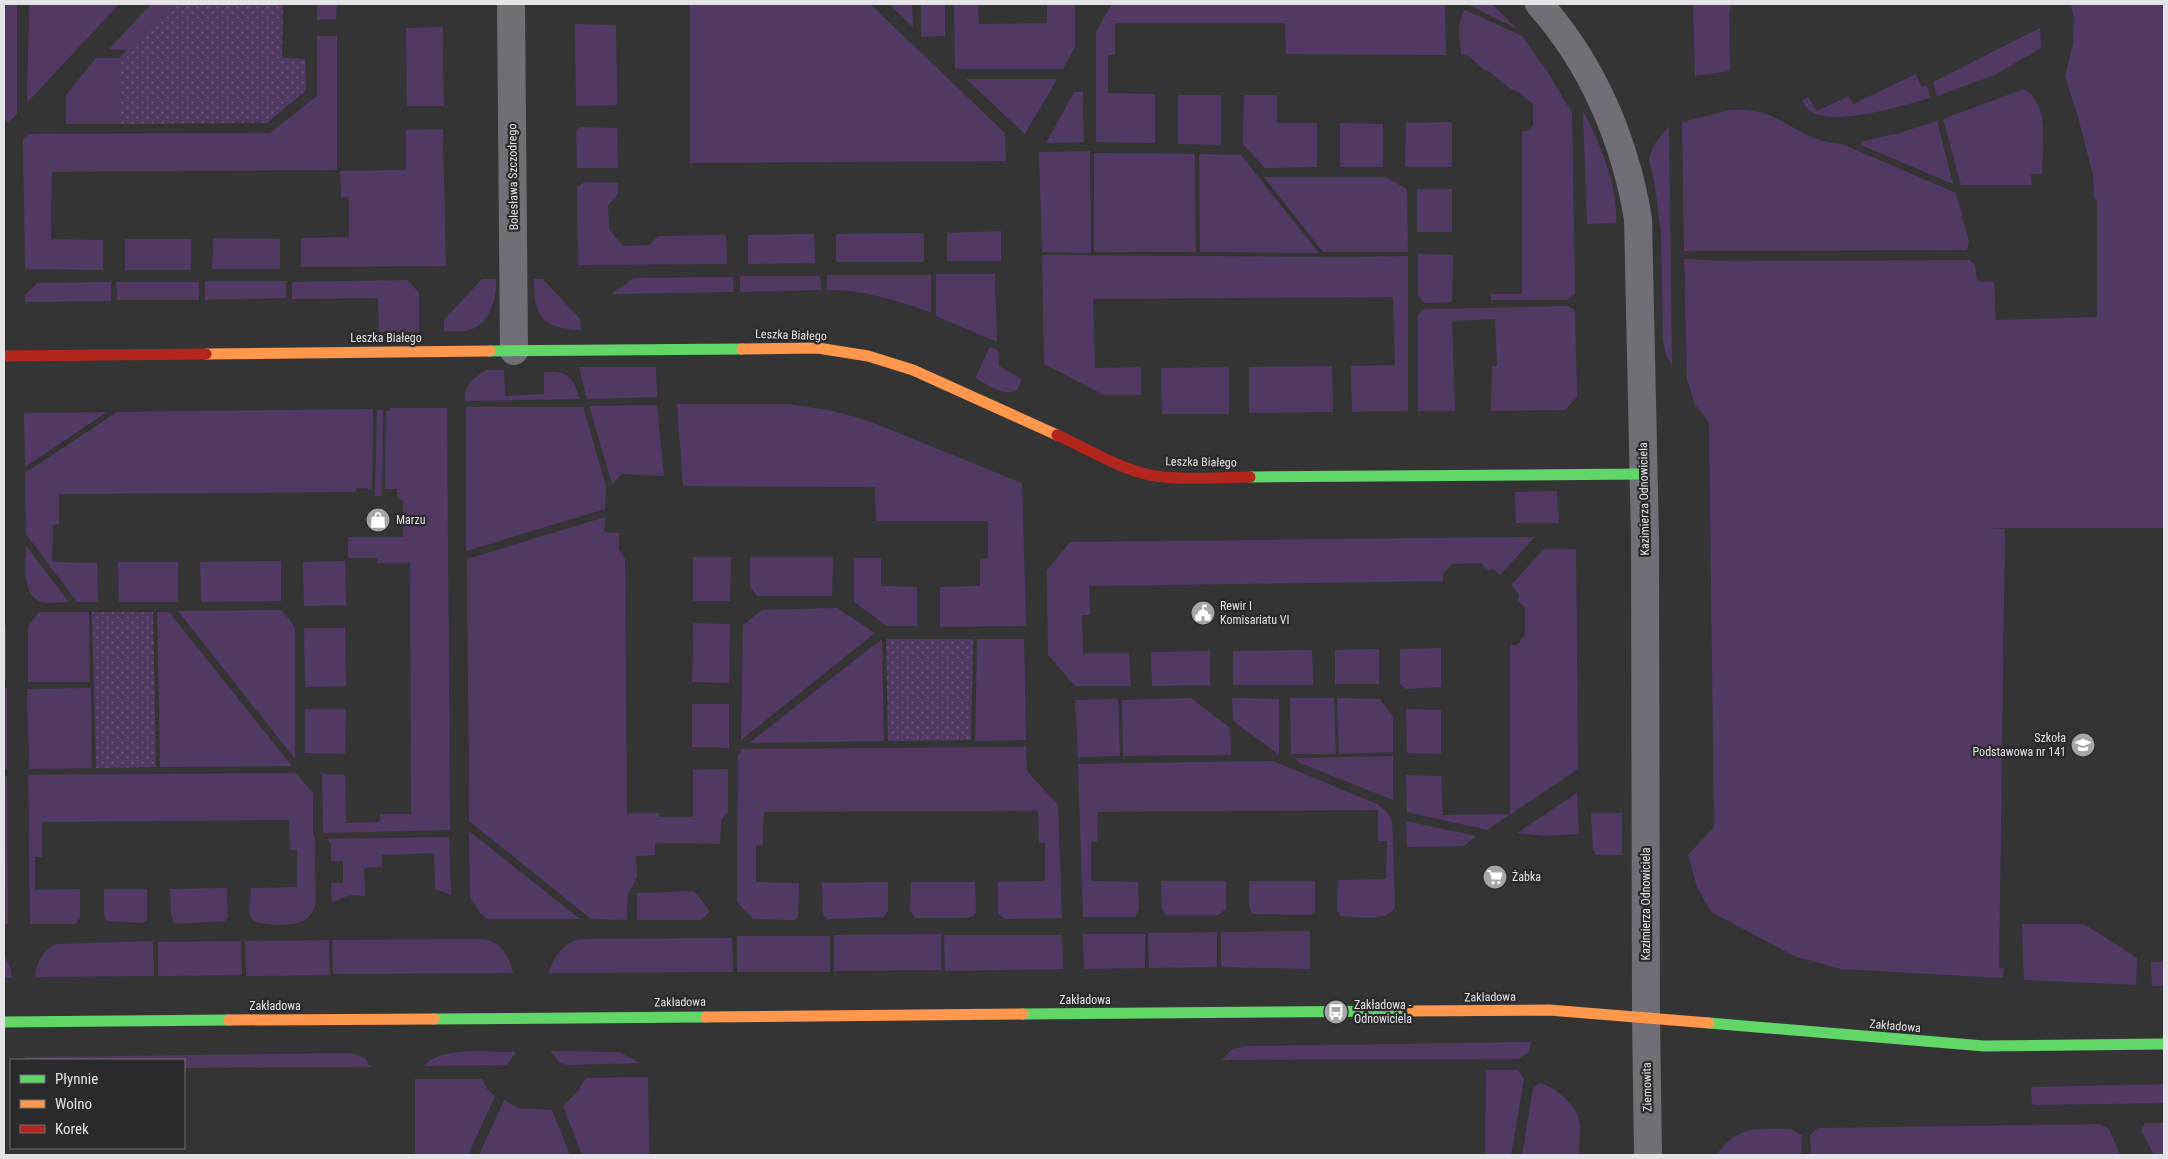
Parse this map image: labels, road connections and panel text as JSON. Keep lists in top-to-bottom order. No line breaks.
{"streets":{"street":["Bolesława Szczodrego","Leszka Białego","Kazimierza Odnowiciela","Zakładowa","Ziemowita"]},"crossings":[["Bolesława Szczodrego","Leszka Białego"],["Leszka Białego","Kazimierza Odnowiciela"],["Kazimierza Odnowiciela","Zakładowa"],["Kazimierza Odnowiciela","Ziemowita"],["Zakładowa","Ziemowita"]],"places":{"shop":["Marzu"],"public building":["Rewir I Komisariatu VI"],"school or university":["Szkoła Podstawowa nr 141"],"supermarket":["Żabka"],"bus stop":["Zakładowa - Odnowiciela"]},"legend":["Płynnie","Wolno","Korek"]}
